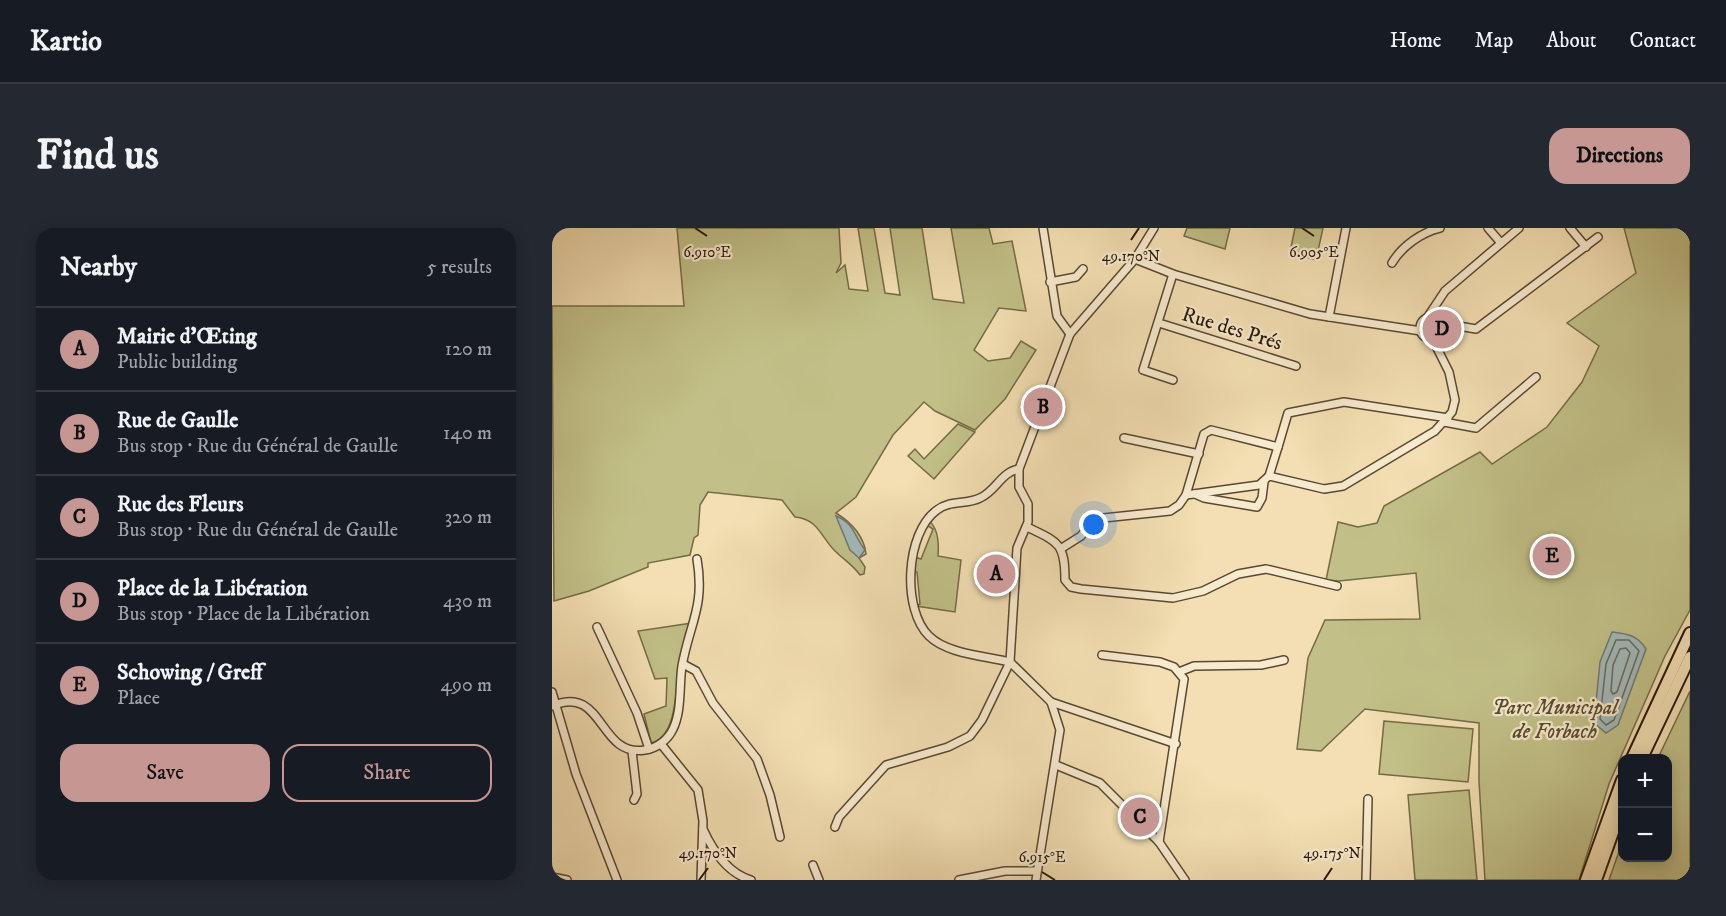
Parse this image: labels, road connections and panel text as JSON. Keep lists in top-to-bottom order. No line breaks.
{"streets":{"street":["Rue des Prés"]},"parks":["Parc Municipal de Forbach"],"page":{"header":"Kartio","nav":["Home","Map","About","Contact"],"buttons":["Directions",["Save","Share"]],"title":"Find us","heading":["Nearby","5 results"],"list":[{"mark":"A","name":"Mairie d'Œting","note":"Public building","value":"120 m"},{"mark":"B","name":"Rue de Gaulle","note":"Bus stop · Rue du Général de Gaulle","value":"140 m"},{"mark":"C","name":"Rue des Fleurs","note":"Bus stop · Rue du Général de Gaulle","value":"320 m"},{"mark":"D","name":"Place de la Libération","note":"Bus stop · Place de la Libération","value":"430 m"},{"mark":"E","name":"Schowing / Greff","note":"Place","value":"490 m"}],"pins":["D","B","E","A","C"],"map_buttons":["+","−"]},"coordinates":["6.910°E","6.905°E","49.170°N","49.175°N","6.915°E"]}
